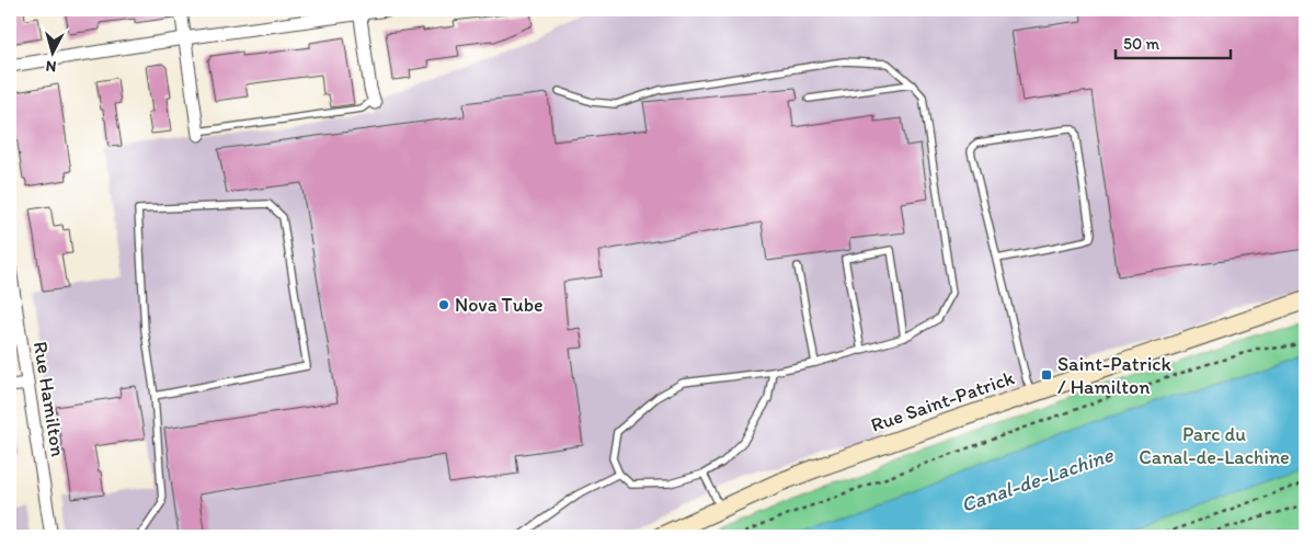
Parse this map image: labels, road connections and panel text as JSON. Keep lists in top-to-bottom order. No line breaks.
{"streets":{"main road":["Rue Saint-Patrick"],"street":["Rue Hamilton"]},"water":["Canal-de-Lachine"],"parks":["Parc du Canal-de-Lachine"],"places":{"other":["Nova Tube"],"transit":["Saint-Patrick / Hamilton"]},"scale_bar":"50 m","north":"bottom"}
